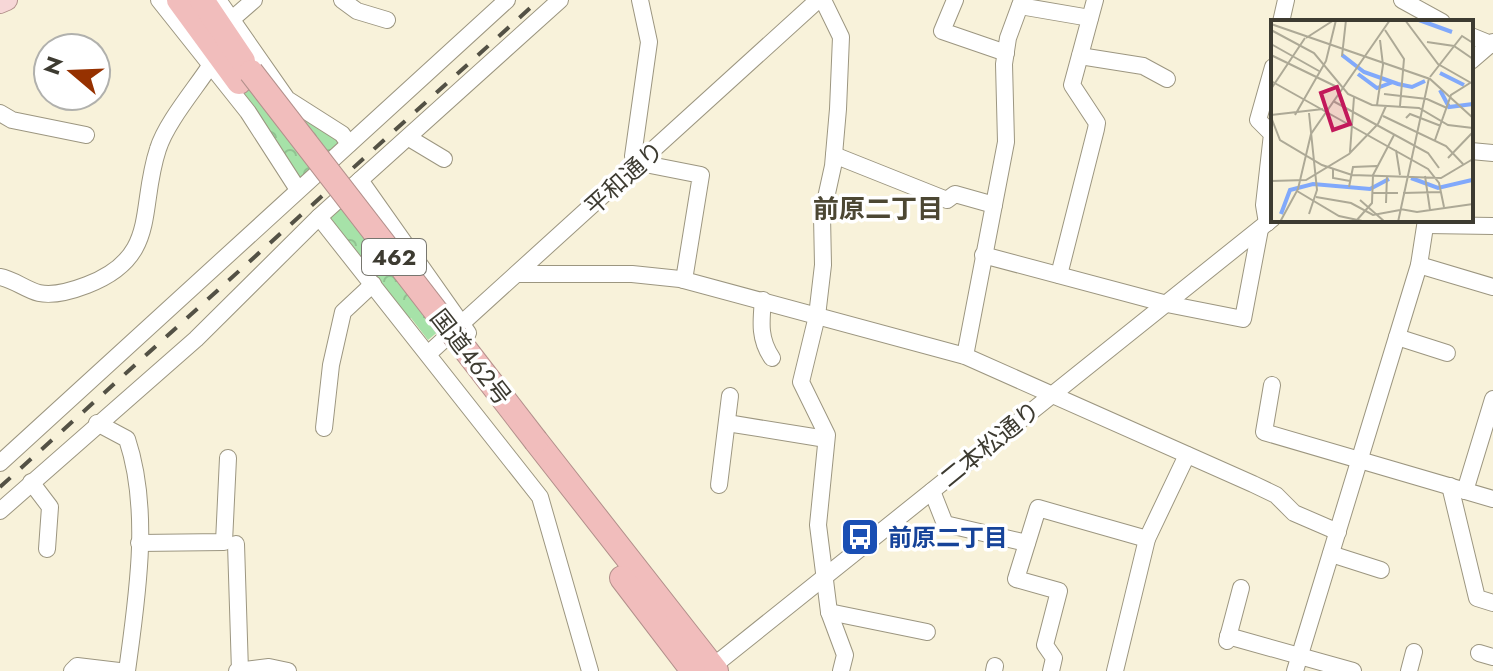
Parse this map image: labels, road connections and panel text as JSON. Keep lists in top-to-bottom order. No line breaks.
{"streets":{"highway":["462","国道462号"],"street":["平和通り","二本松通り"]},"crossings":[["国道462号","二本松通り"]],"districts":["前原二丁目"],"places":{"bus stop":["前原二丁目"]},"north":"left"}
